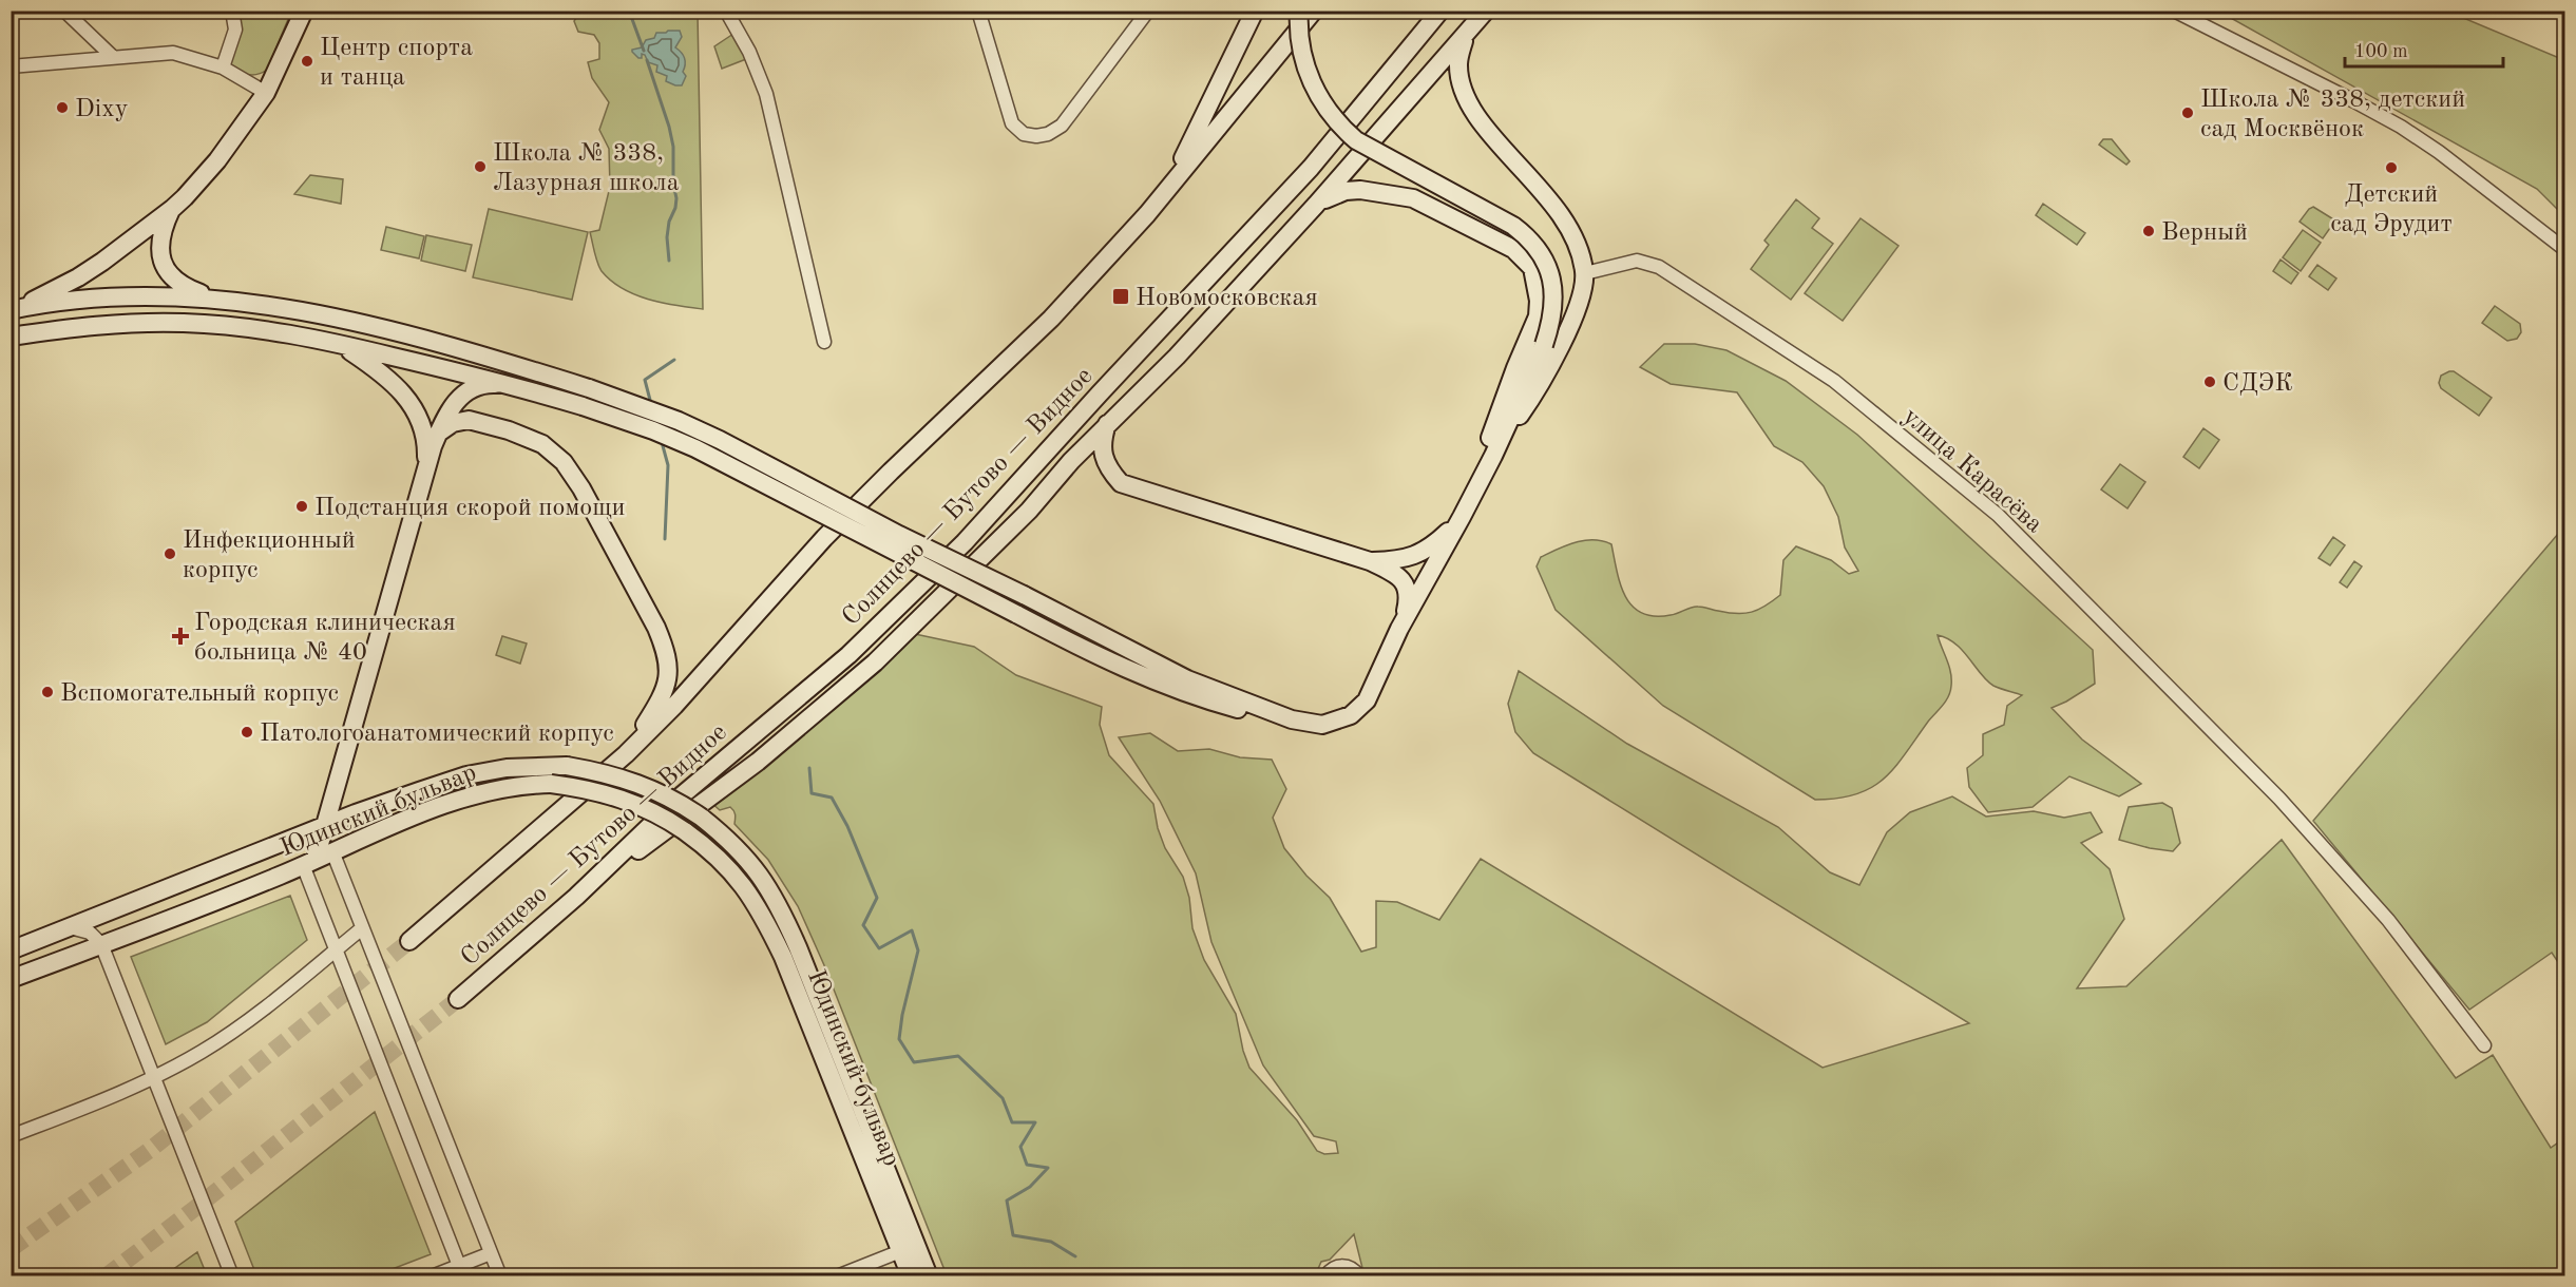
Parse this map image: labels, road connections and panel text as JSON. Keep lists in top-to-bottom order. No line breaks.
{"streets":{"main road":["Солнцево — Бутово — Видное","Юдинский бульвар"],"street":["улица Карасёва"]},"places":{"other":["Центр спорта и танца","Dixy","Школа № 338, детский сад Москвёнок","Школа № 338, Лазурная школа","Детский сад Эрудит","Верный","СДЭК","Подстанция скорой помощи","Инфекционный корпус","Вспомогательный корпус","Патологоанатомический корпус"],"transit":["Новомосковская"],"health":["Городская клиническая больница № 40"]},"scale_bar":"100 m"}
